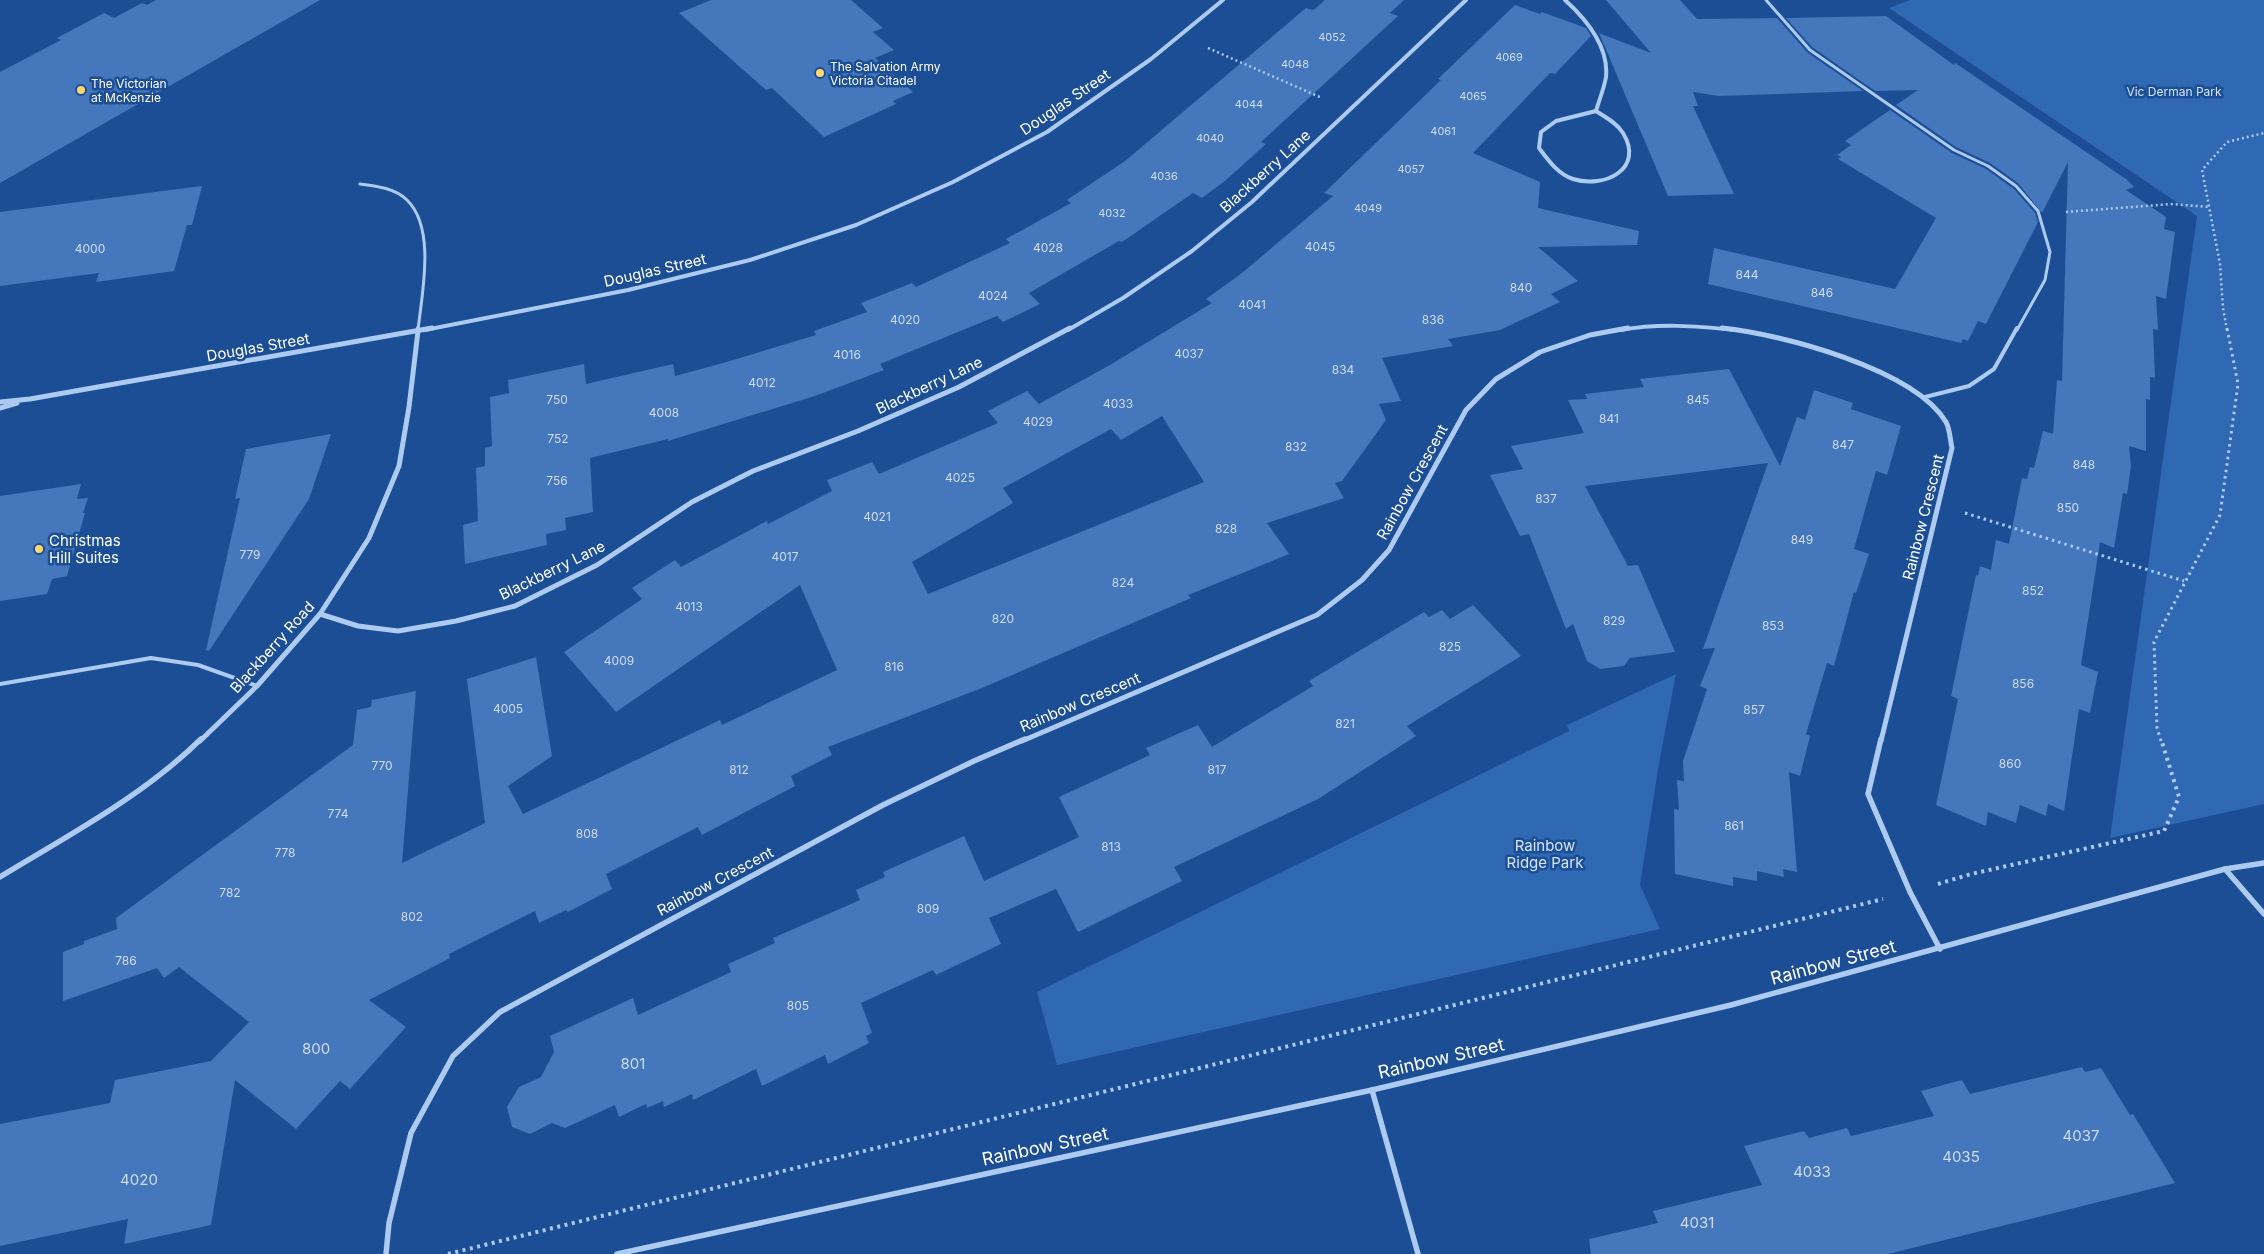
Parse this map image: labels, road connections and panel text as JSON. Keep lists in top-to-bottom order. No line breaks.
{"streets":{"street":["Douglas Street","Blackberry Lane","Rainbow Crescent","Blackberry Road","Rainbow Street"]},"crossings":[["Douglas Street","Blackberry Road"],["Blackberry Lane","Blackberry Road"],["Rainbow Crescent","Rainbow Street"]],"parks":["Vic Derman Park","Rainbow Ridge Park"],"places":["The Salvation Army Victoria Citadel","The Victorian at McKenzie","Christmas Hill Suites"],"house_numbers":["4052","4069","4048","4065","4044","4061","4040","4057","4036","4049","4032","4045","4028","4000","844","840","846","4024","4041","4020","836","4037","4016","834","4012","750","845","4033","4008","841","4029","752","847","832","848","4025","756","837","850","4021","828","849","779","4017","824","852","4013","820","829","853","825","4009","816","856","4005","857","821","860","770","812","817","774","861","808","813","778","782","809","802","786","805","800","801","4037","4035","4033","4020","4031"]}
